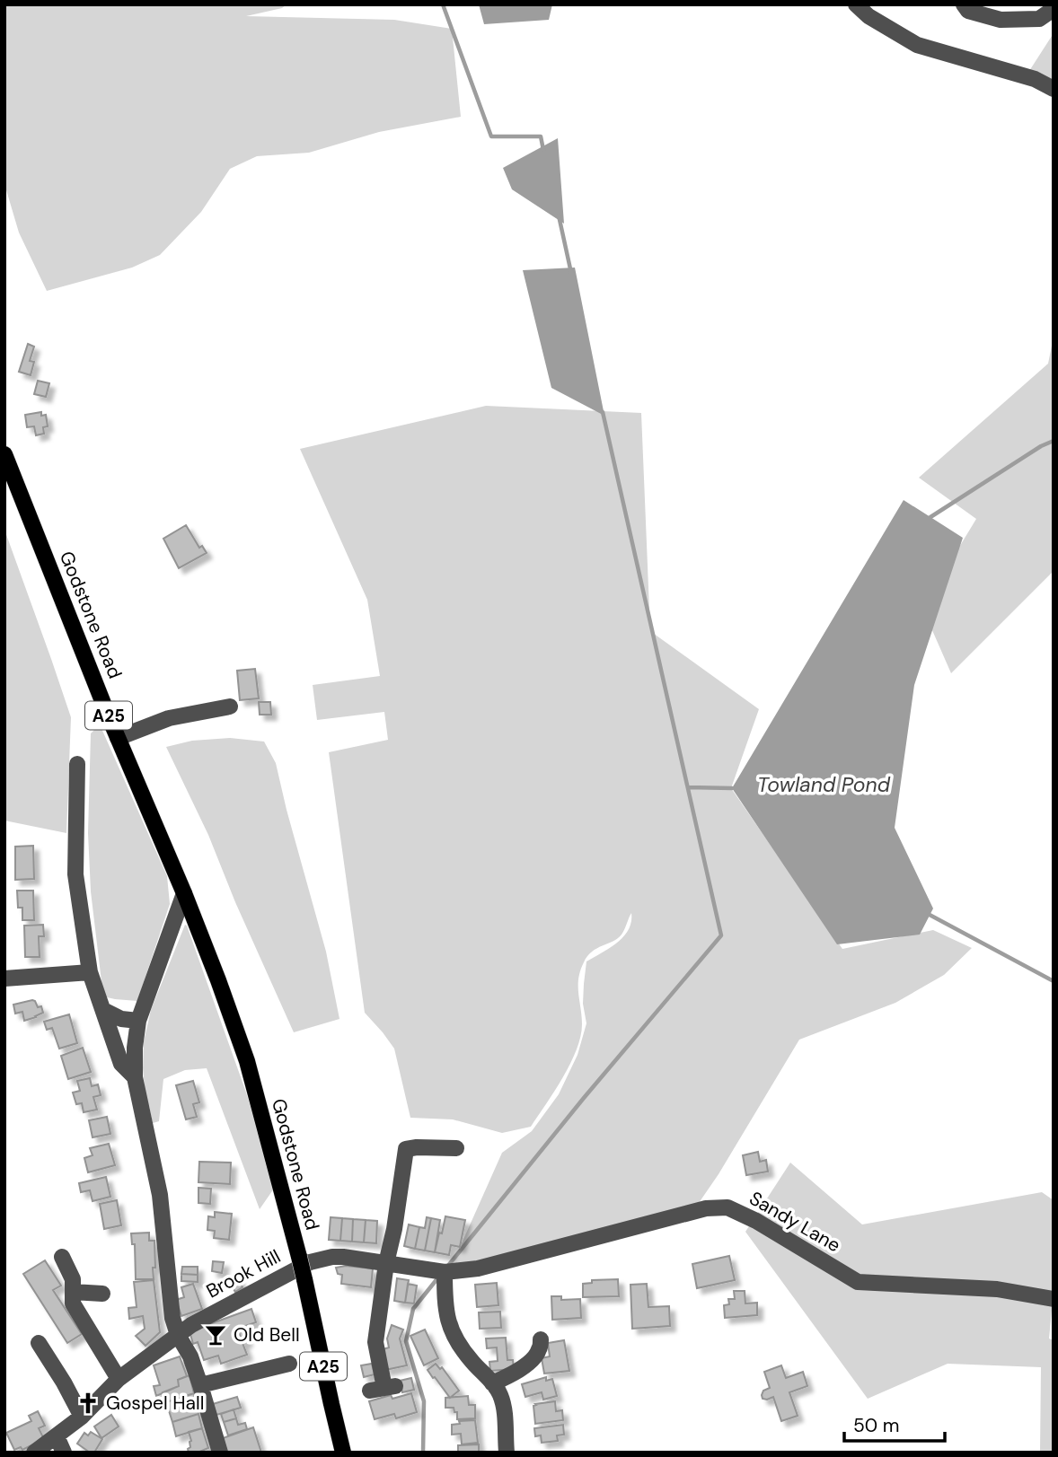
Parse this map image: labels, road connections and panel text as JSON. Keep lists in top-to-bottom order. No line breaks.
{"streets":{"main road":["Godstone Road","A25"],"street":["Sandy Lane","Brook Hill"]},"crossings":[["Sandy Lane","Brook Hill"]],"water":["Towland Pond"],"places":{"bar":["Old Bell"],"church":["Gospel Hall"]},"scale_bar":"50 m"}
